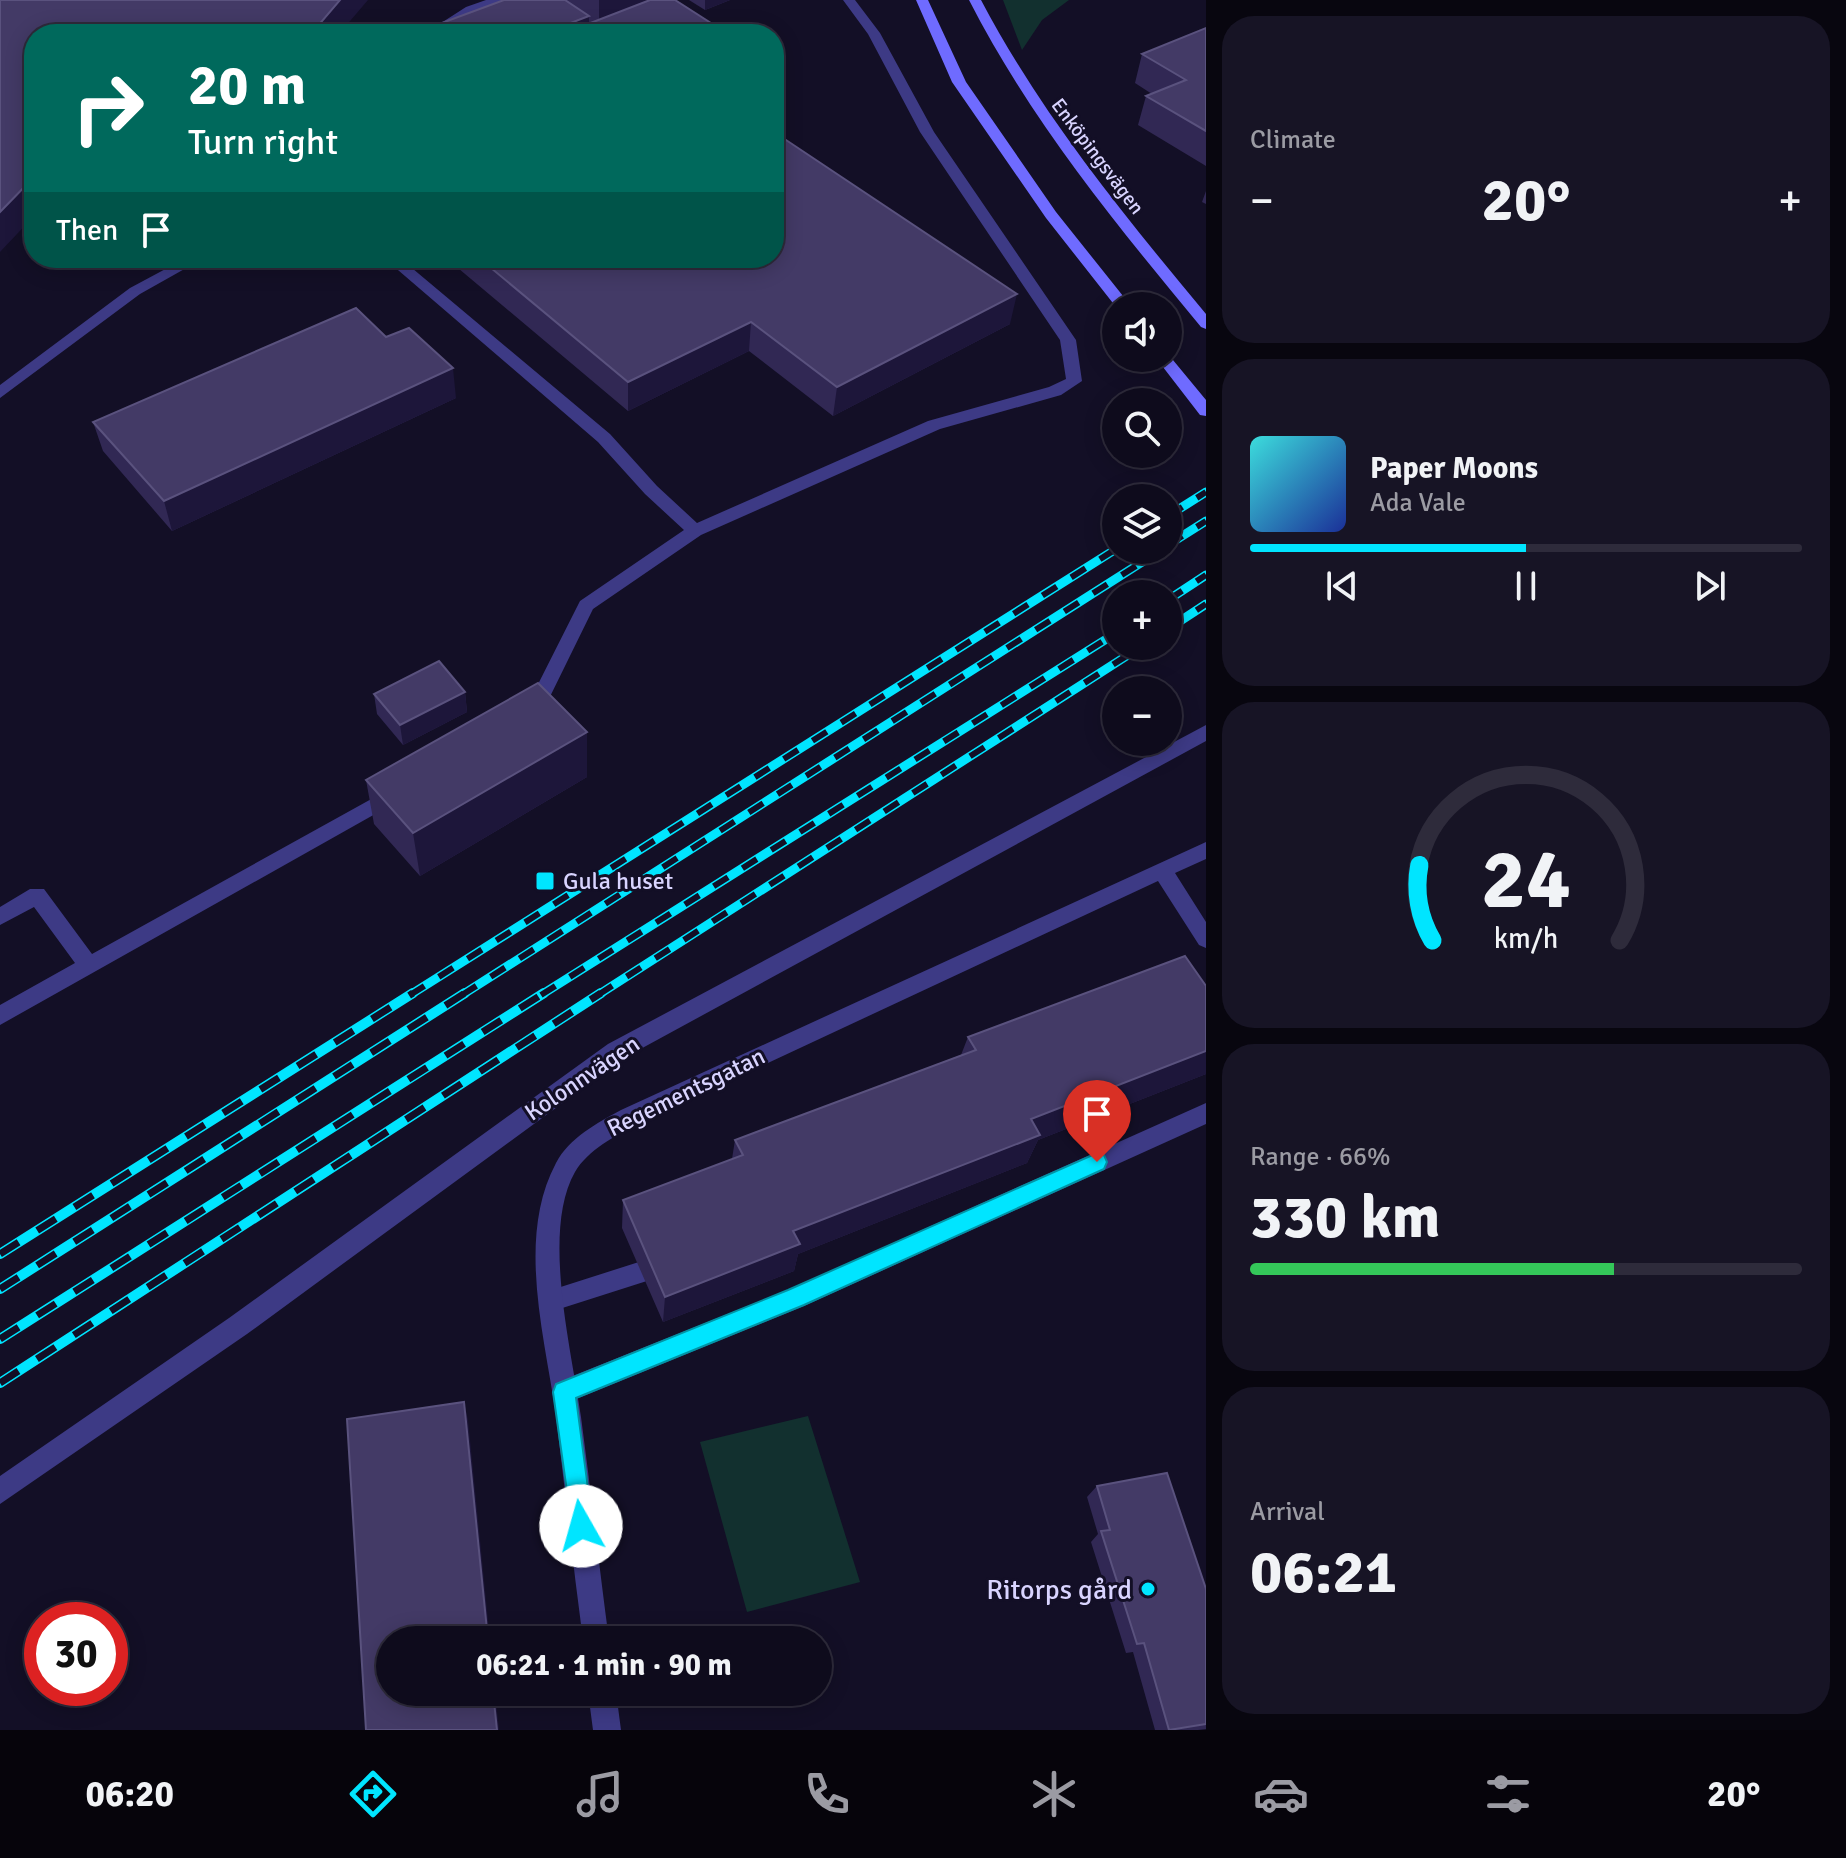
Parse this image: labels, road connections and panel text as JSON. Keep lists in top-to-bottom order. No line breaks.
{"streets":{"main road":["Enköpingsvägen"],"street":["Kolonnvägen","Regementsgatan"]},"places":{"transit":["Gula huset"],"other":["Ritorps gård"]},"page":{"tile":["Climate",["Range · 66%","330 km"],["Arrival","06:21"]],"turn":["20 m","Turn right"],"heat":["−","20°","+"],"then":"Then","map_buttons":["+","−"],"song":["Paper Moons","Ada Vale"],"limit":"30","trip":"06:21 · 1 min · 90 m","tabs":["06:20","20°"],"gauge":["24","km/h"]}}
